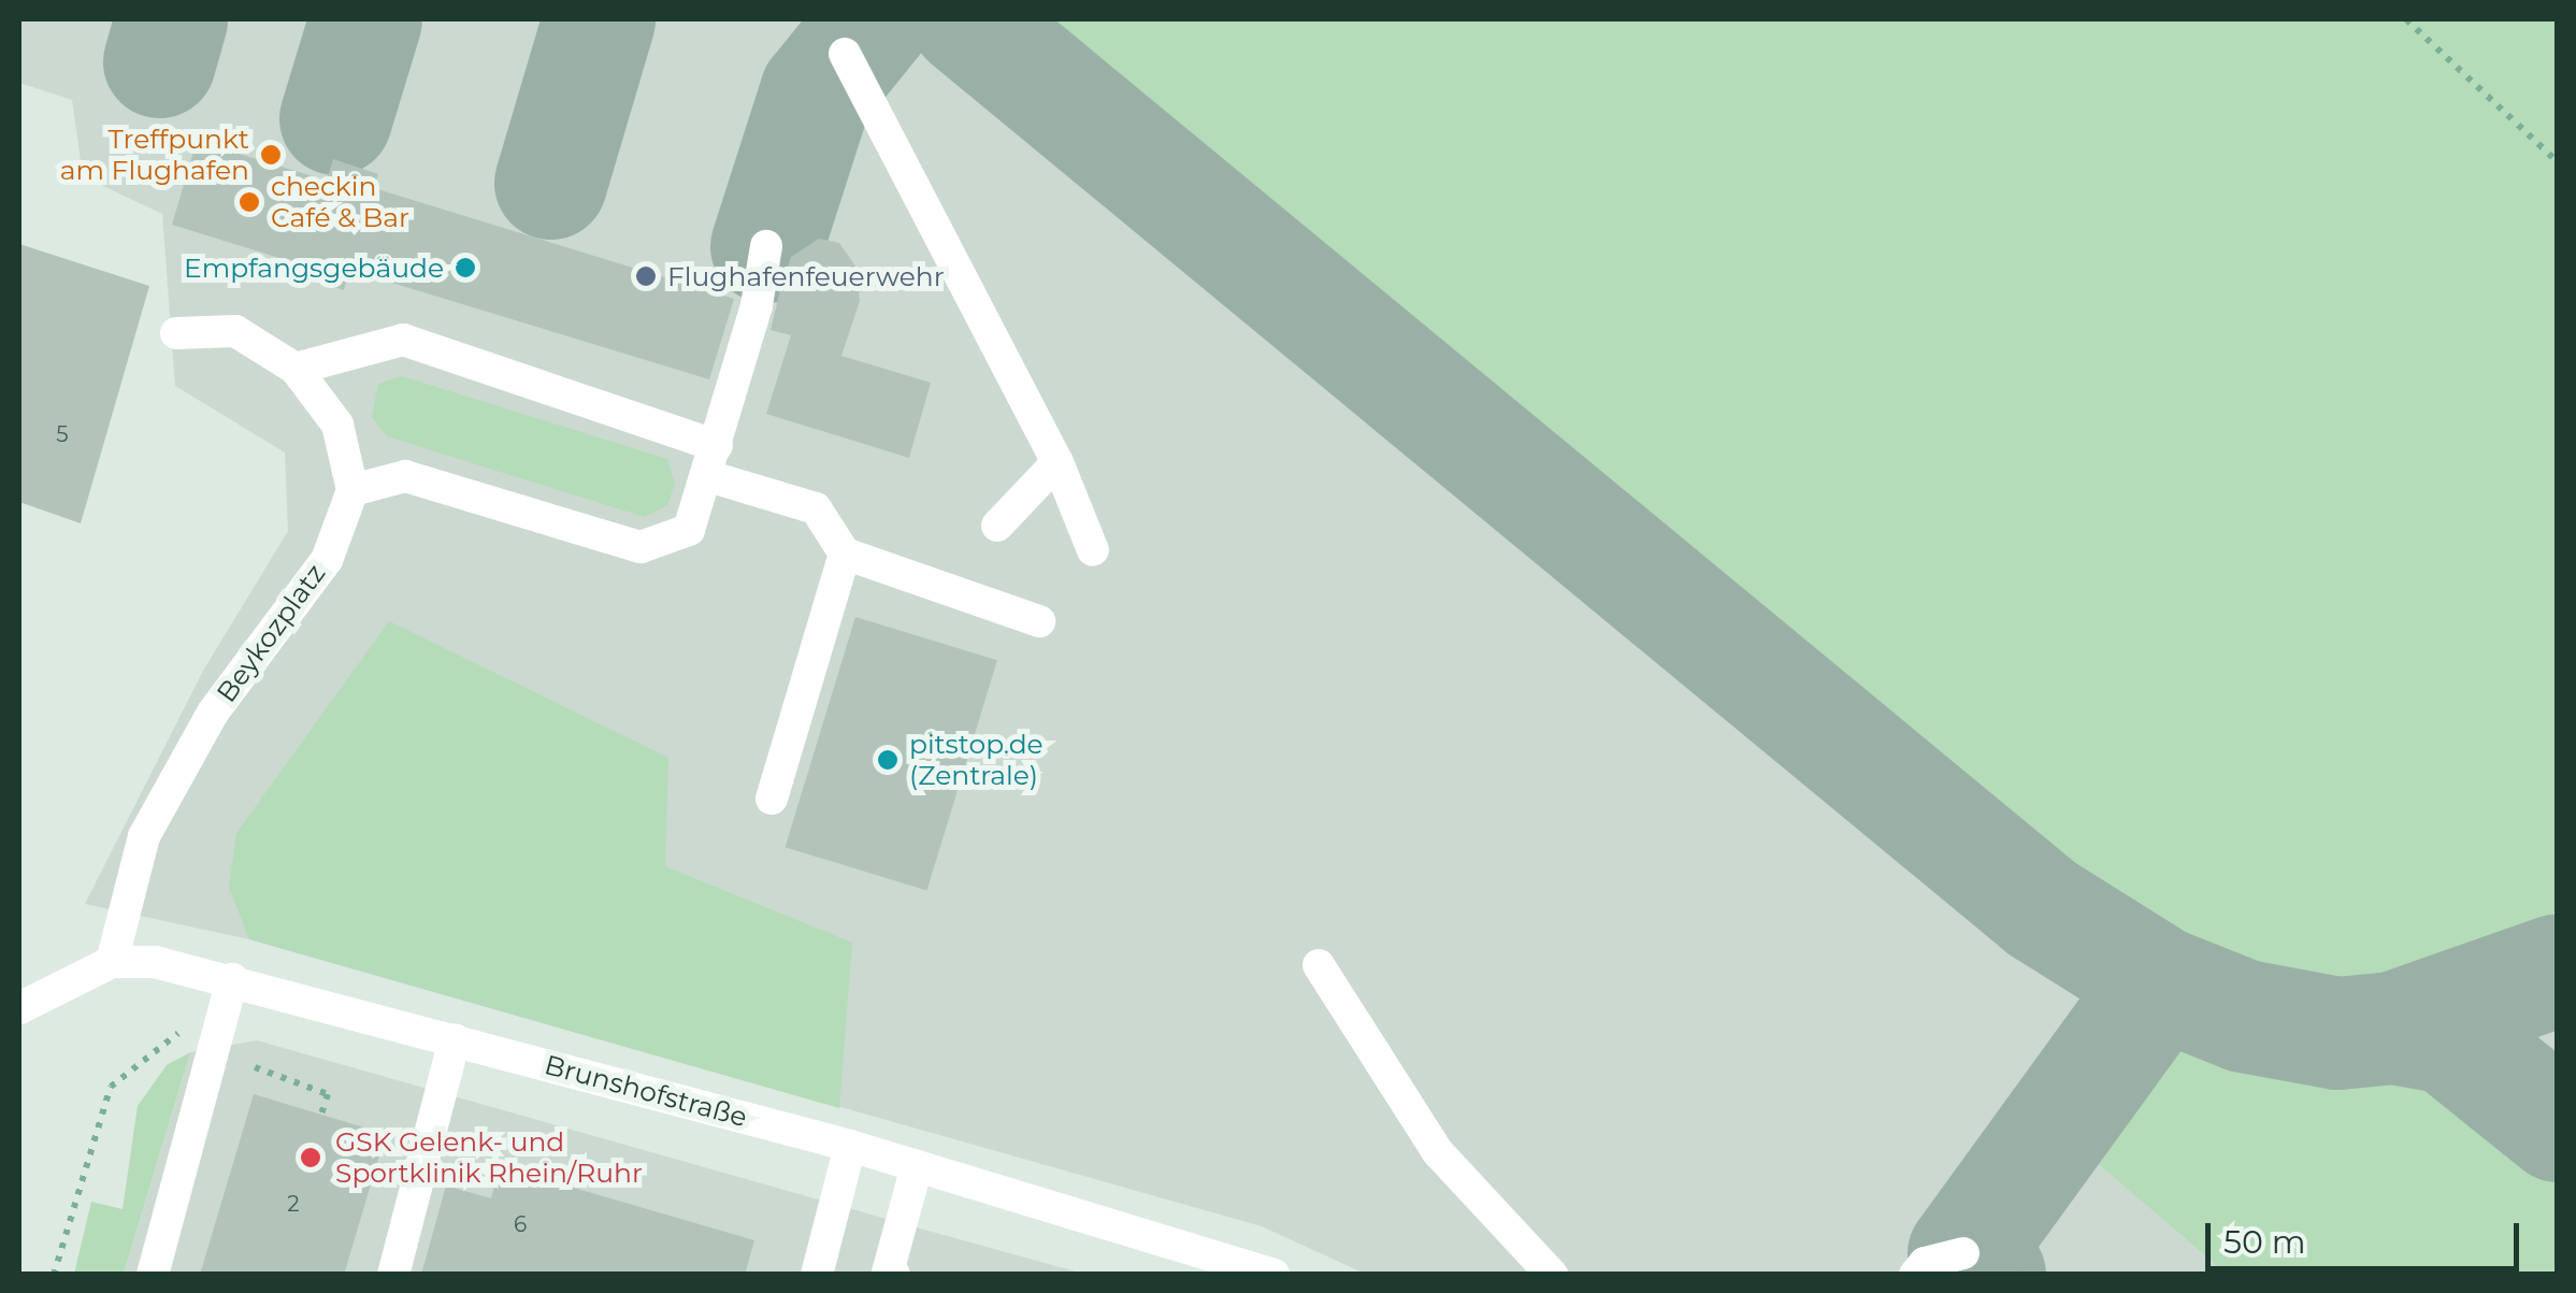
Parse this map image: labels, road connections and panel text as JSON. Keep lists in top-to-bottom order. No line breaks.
{"streets":{"street":["Beykozplatz","Brunshofstraße"]},"crossings":[["Beykozplatz","Brunshofstraße"]],"places":["Treffpunkt am Flughafen","checkin Café & Bar","Empfangsgebäude","Flughafenfeuerwehr","pitstop.de (Zentrale)","GSK Gelenk- und Sportklinik Rhein/Ruhr"],"house_numbers":["5","2","6"],"scale_bar":"50 m"}
